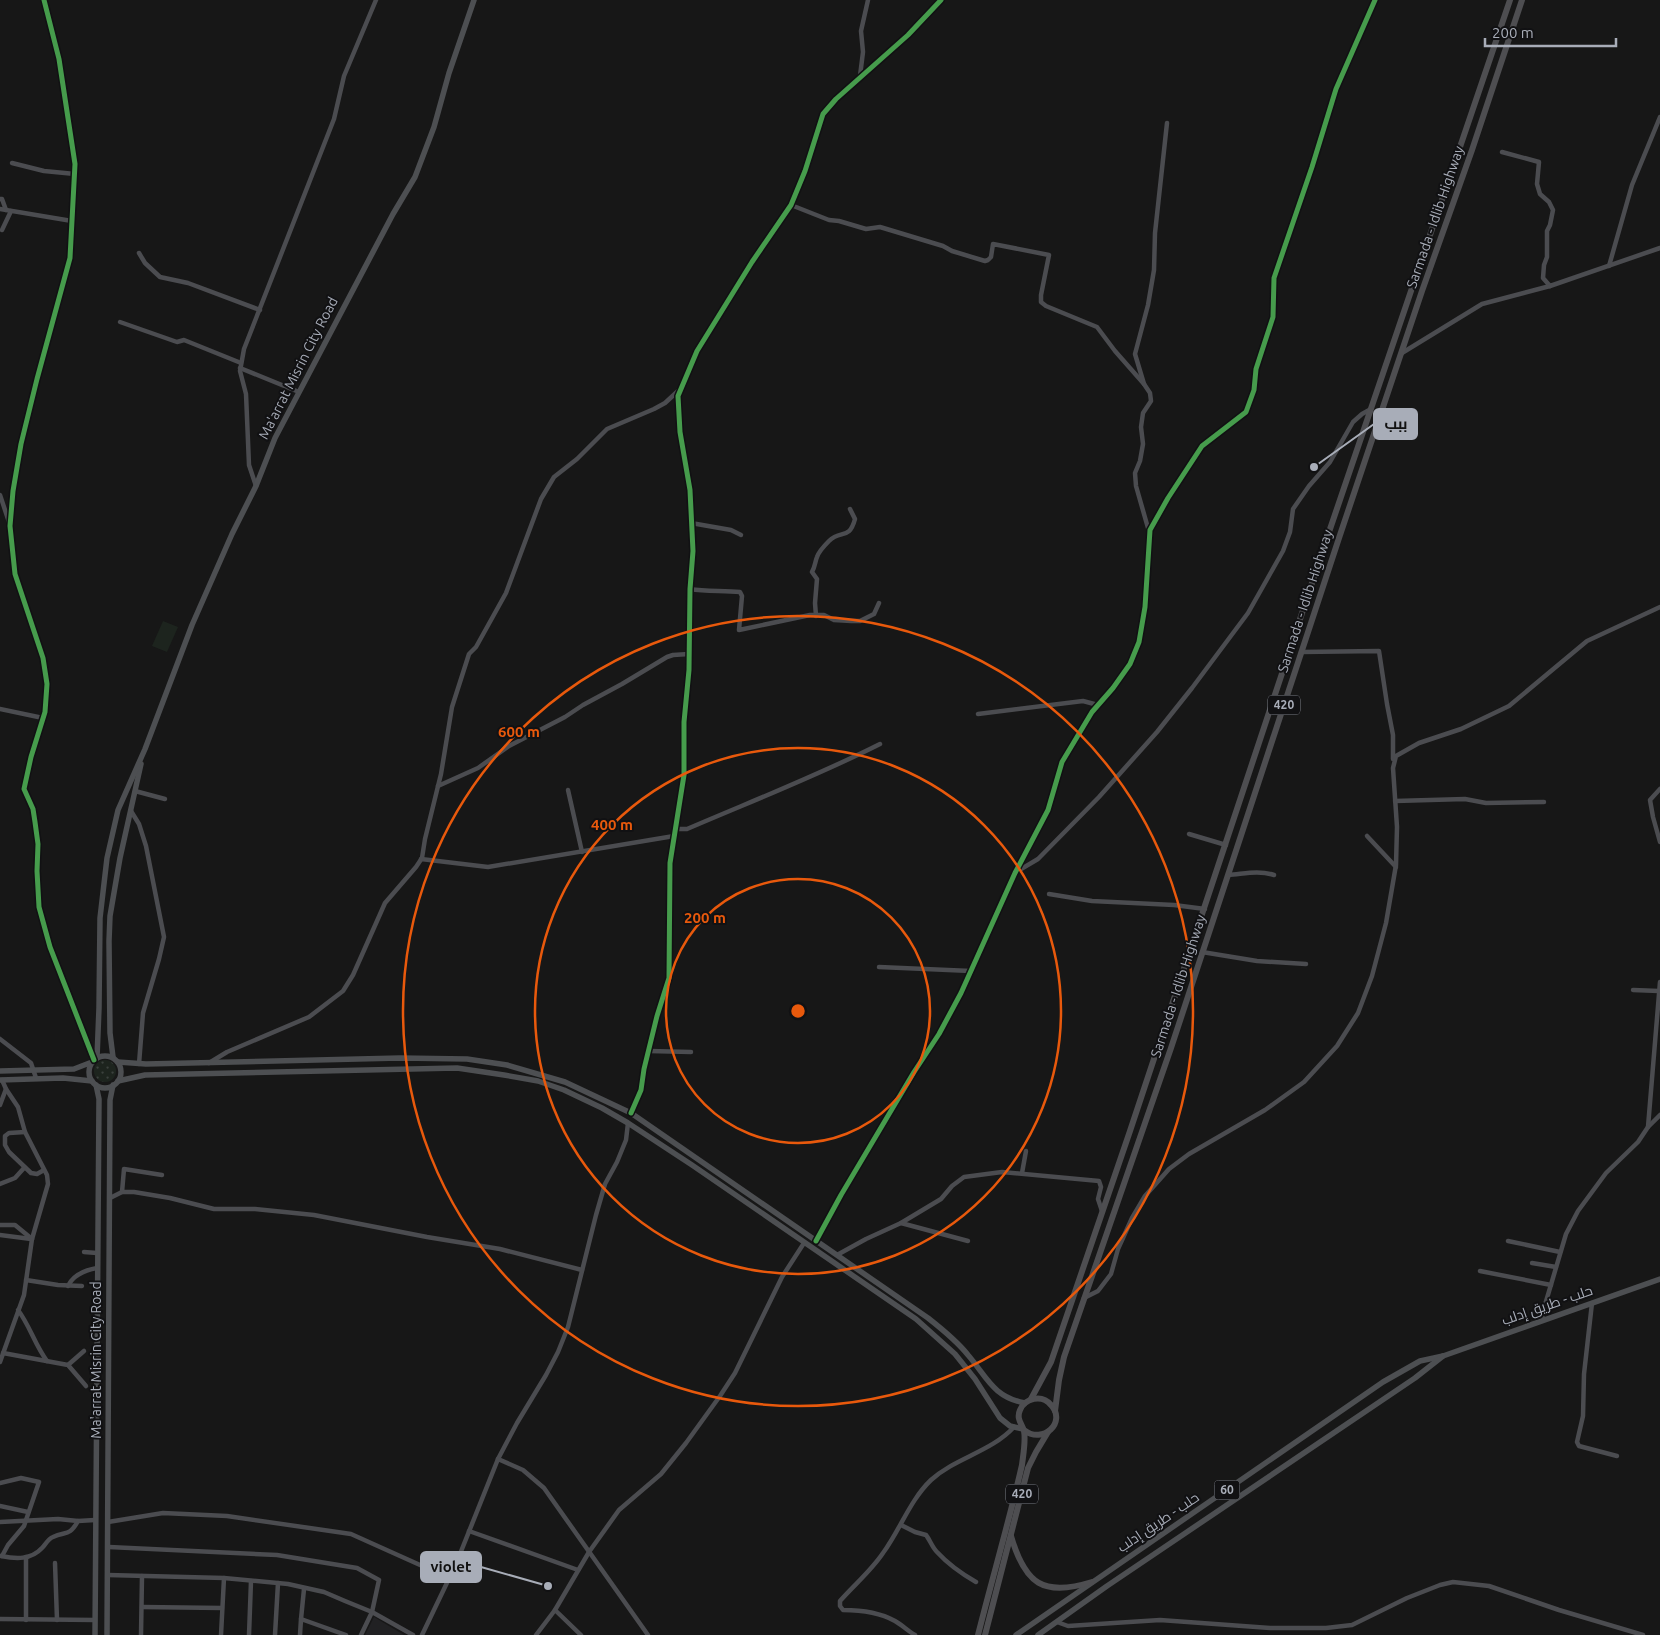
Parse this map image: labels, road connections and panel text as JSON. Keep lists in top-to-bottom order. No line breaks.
{"streets":{"highway":["Sarmada - Idlib Highway","420"],"main road":["Ma'arrat Misrin City Road","حلب - طريق إدلب","60"]},"crossings":[["Sarmada - Idlib Highway","420"]],"places":["ببب","violet"],"scale_bar":"200 m","rings":["600 m","400 m","200 m"]}
